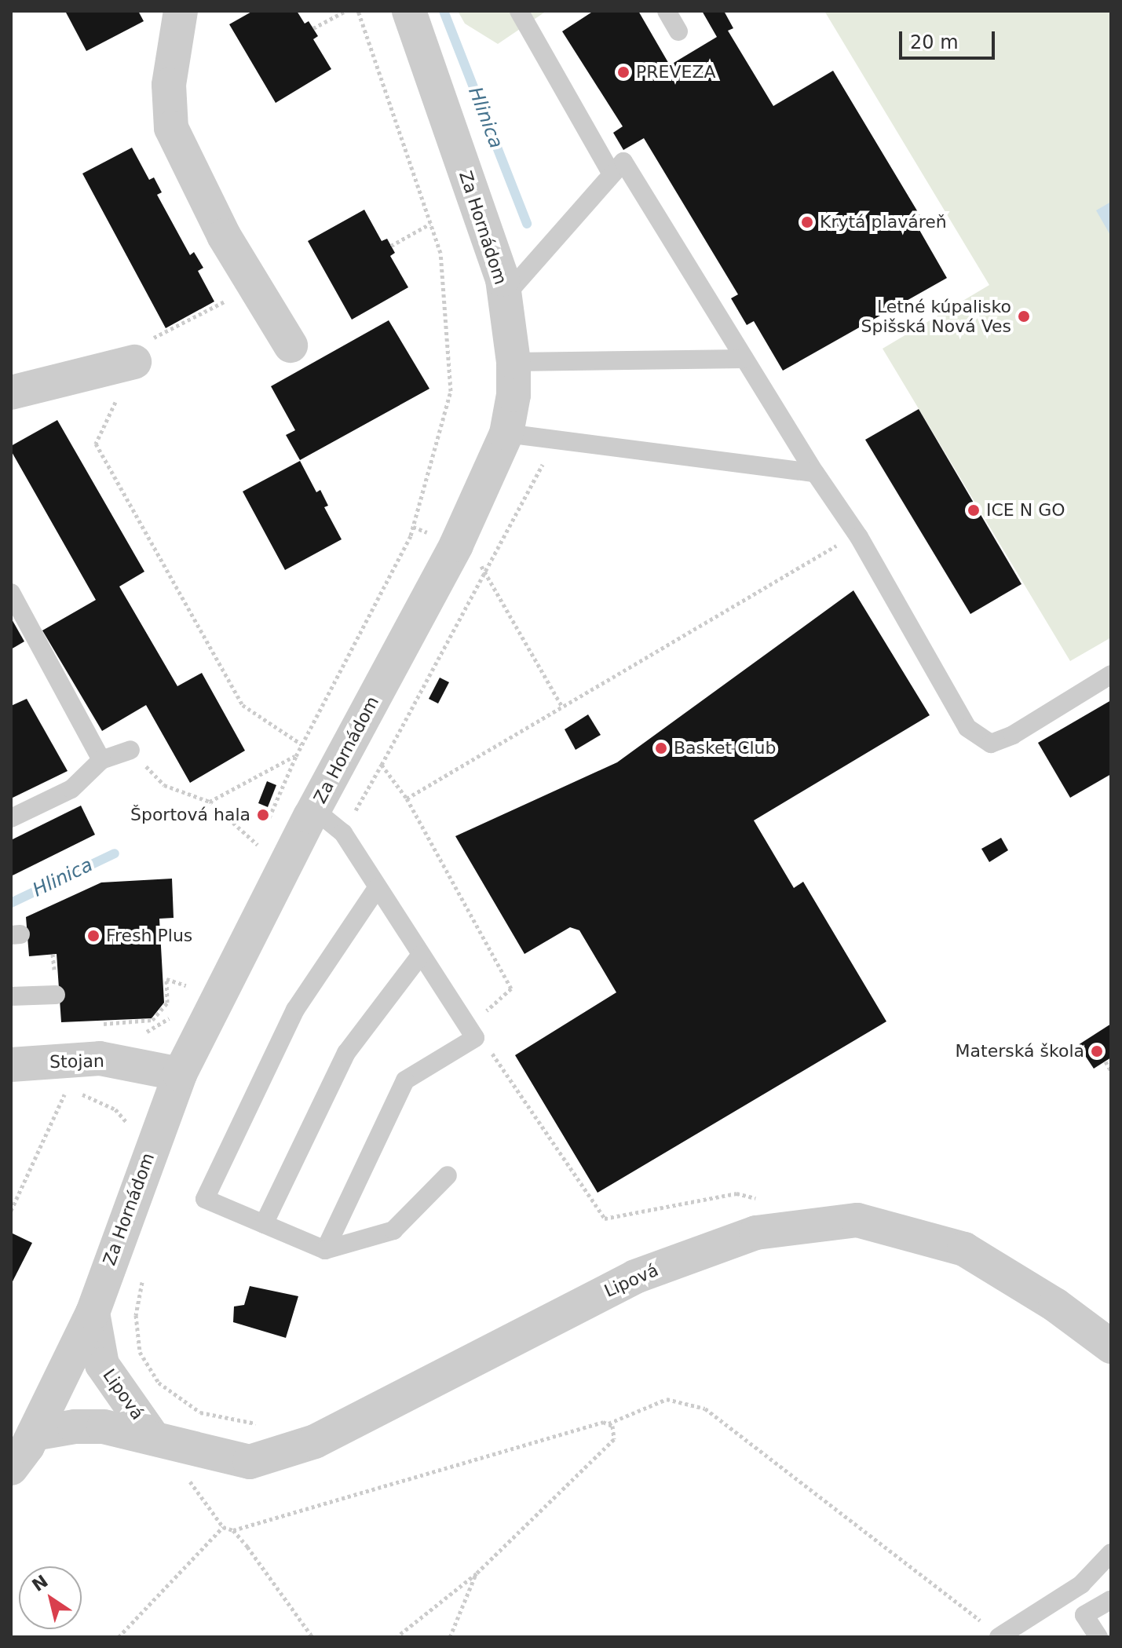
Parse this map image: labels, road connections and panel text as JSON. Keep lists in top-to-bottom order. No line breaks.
{"streets":{"street":["Za Hornádom","Stojan","Lipová"]},"crossings":[["Za Hornádom","Stojan"],["Za Hornádom","Lipová"]],"water":["Hlinica"],"places":["PREVEZA","Krytá plaváreň","Letné kúpalisko Spišská Nová Ves","ICE N GO","Basket Club","Športová hala","Fresh Plus","Materská škola"],"scale_bar":"20 m","north":"top left"}
